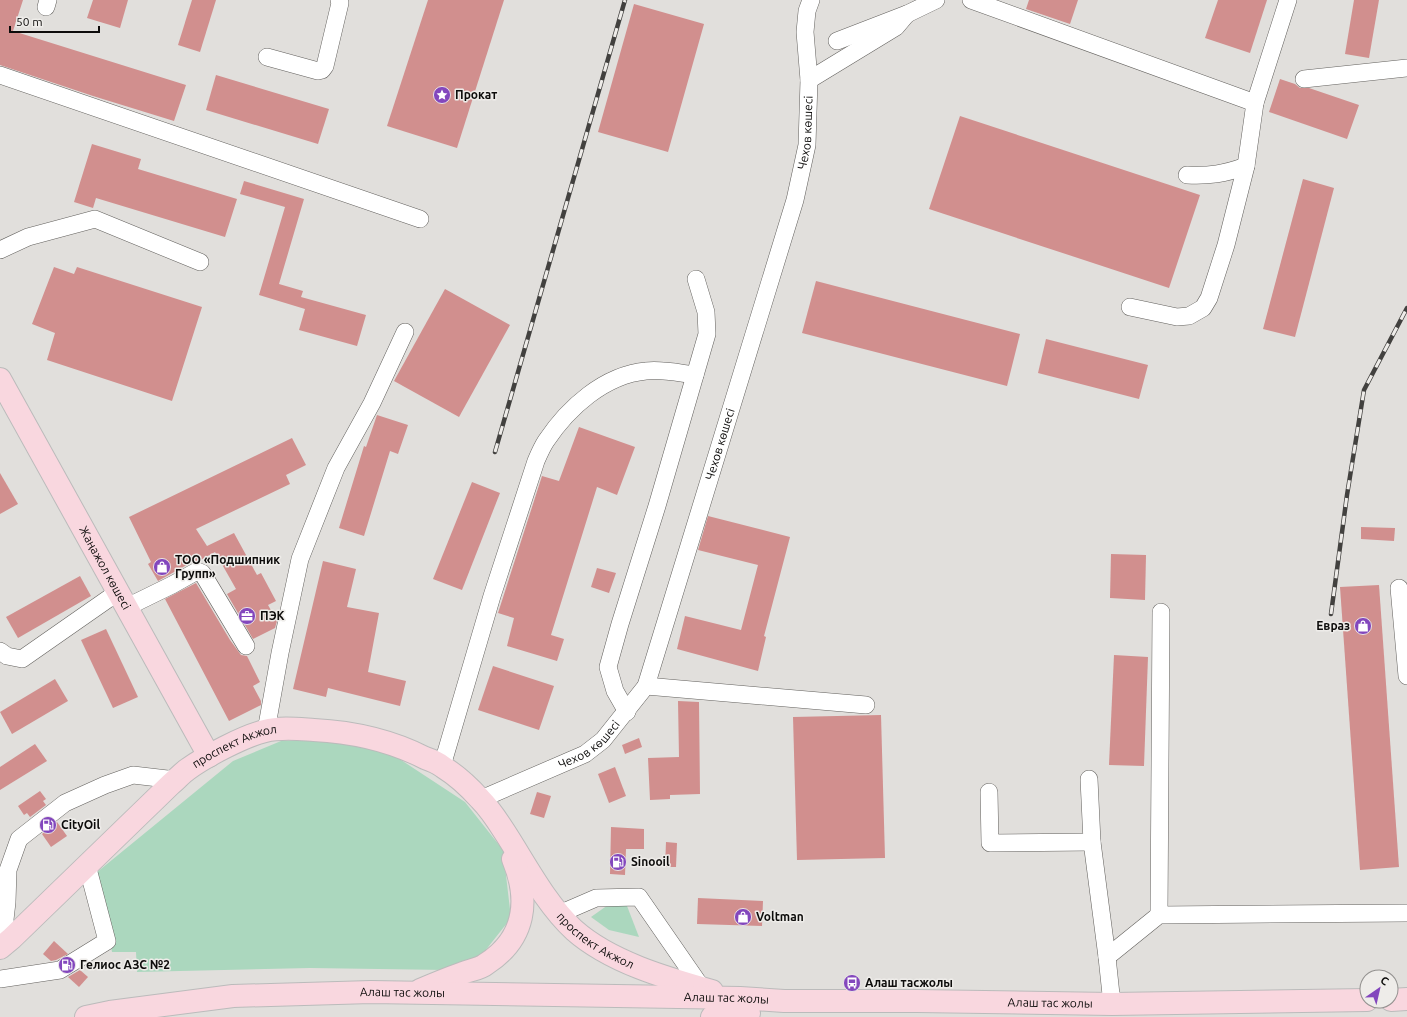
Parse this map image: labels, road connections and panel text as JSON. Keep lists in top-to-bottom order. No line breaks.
{"streets":{"main road":["Жаңажол көшесі","проспект Акжол","Алаш тас жолы"],"lane":["Чехов көшесі"]},"crossings":[["Чехов көшесі","проспект Акжол"],["Жаңажол көшесі","проспект Акжол"],["проспект Акжол","Алаш тас жолы"]],"places":{"place":["Прокат"],"shop":["ТОО «Подшипник Групп»","Евраз","Voltman"],"office":["ПЭК"],"fuel station":["CityOil","Sinooil","Гелиос АЗС №2"],"bus stop":["Алаш тасжолы"]},"scale_bar":"50 m","north":"top right"}
